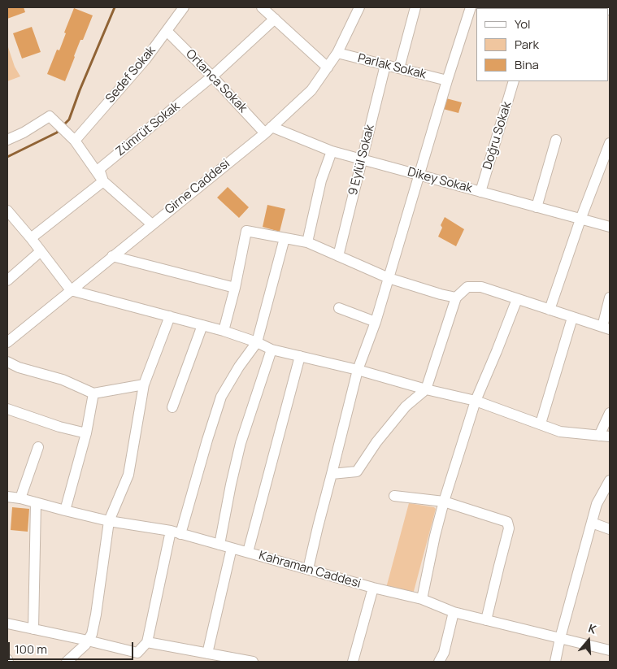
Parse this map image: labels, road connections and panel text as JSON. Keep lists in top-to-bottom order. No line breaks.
{"streets":{"street":["Parlak Sokak","Sedef Sokak","Ortanca Sokak","Zümrüt Sokak","Doğru Sokak","9 Eylül Sokak","Dikey Sokak","Girne Caddesi","Kahraman Caddesi"]},"crossings":[["Parlak Sokak","9 Eylül Sokak"],["Parlak Sokak","Girne Caddesi"],["Sedef Sokak","Ortanca Sokak"],["Ortanca Sokak","Zümrüt Sokak"],["Ortanca Sokak","Dikey Sokak"],["Ortanca Sokak","Girne Caddesi"],["Doğru Sokak","Dikey Sokak"],["9 Eylül Sokak","Dikey Sokak"],["Dikey Sokak","Girne Caddesi"]],"legend":["Yol","Park","Bina"],"scale_bar":"100 m","north":"top"}
